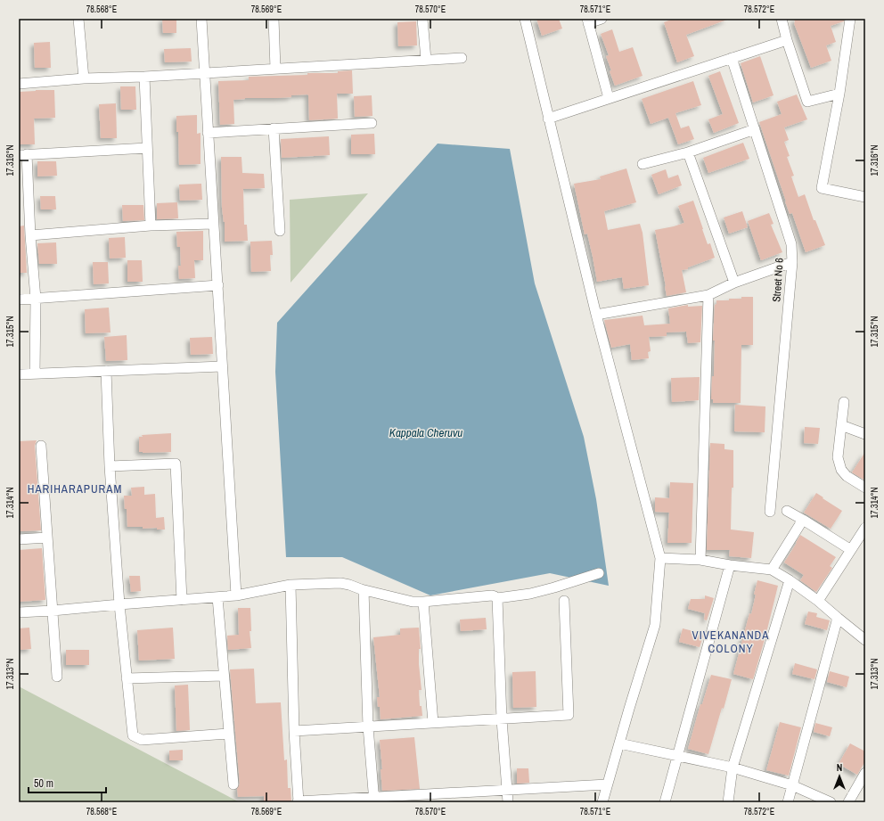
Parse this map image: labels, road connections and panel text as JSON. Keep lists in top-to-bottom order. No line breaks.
{"streets":{"street":["Street No 6"]},"districts":["HARIHARAPURAM","VIVEKANANDA COLONY"],"water":["Kappala Cheruvu"],"scale_bar":"50 m","north":"top","coordinates":["78.568°E","78.569°E","78.570°E","78.571°E","78.572°E","17.316°N","17.315°N","17.314°N","17.313°N"]}
